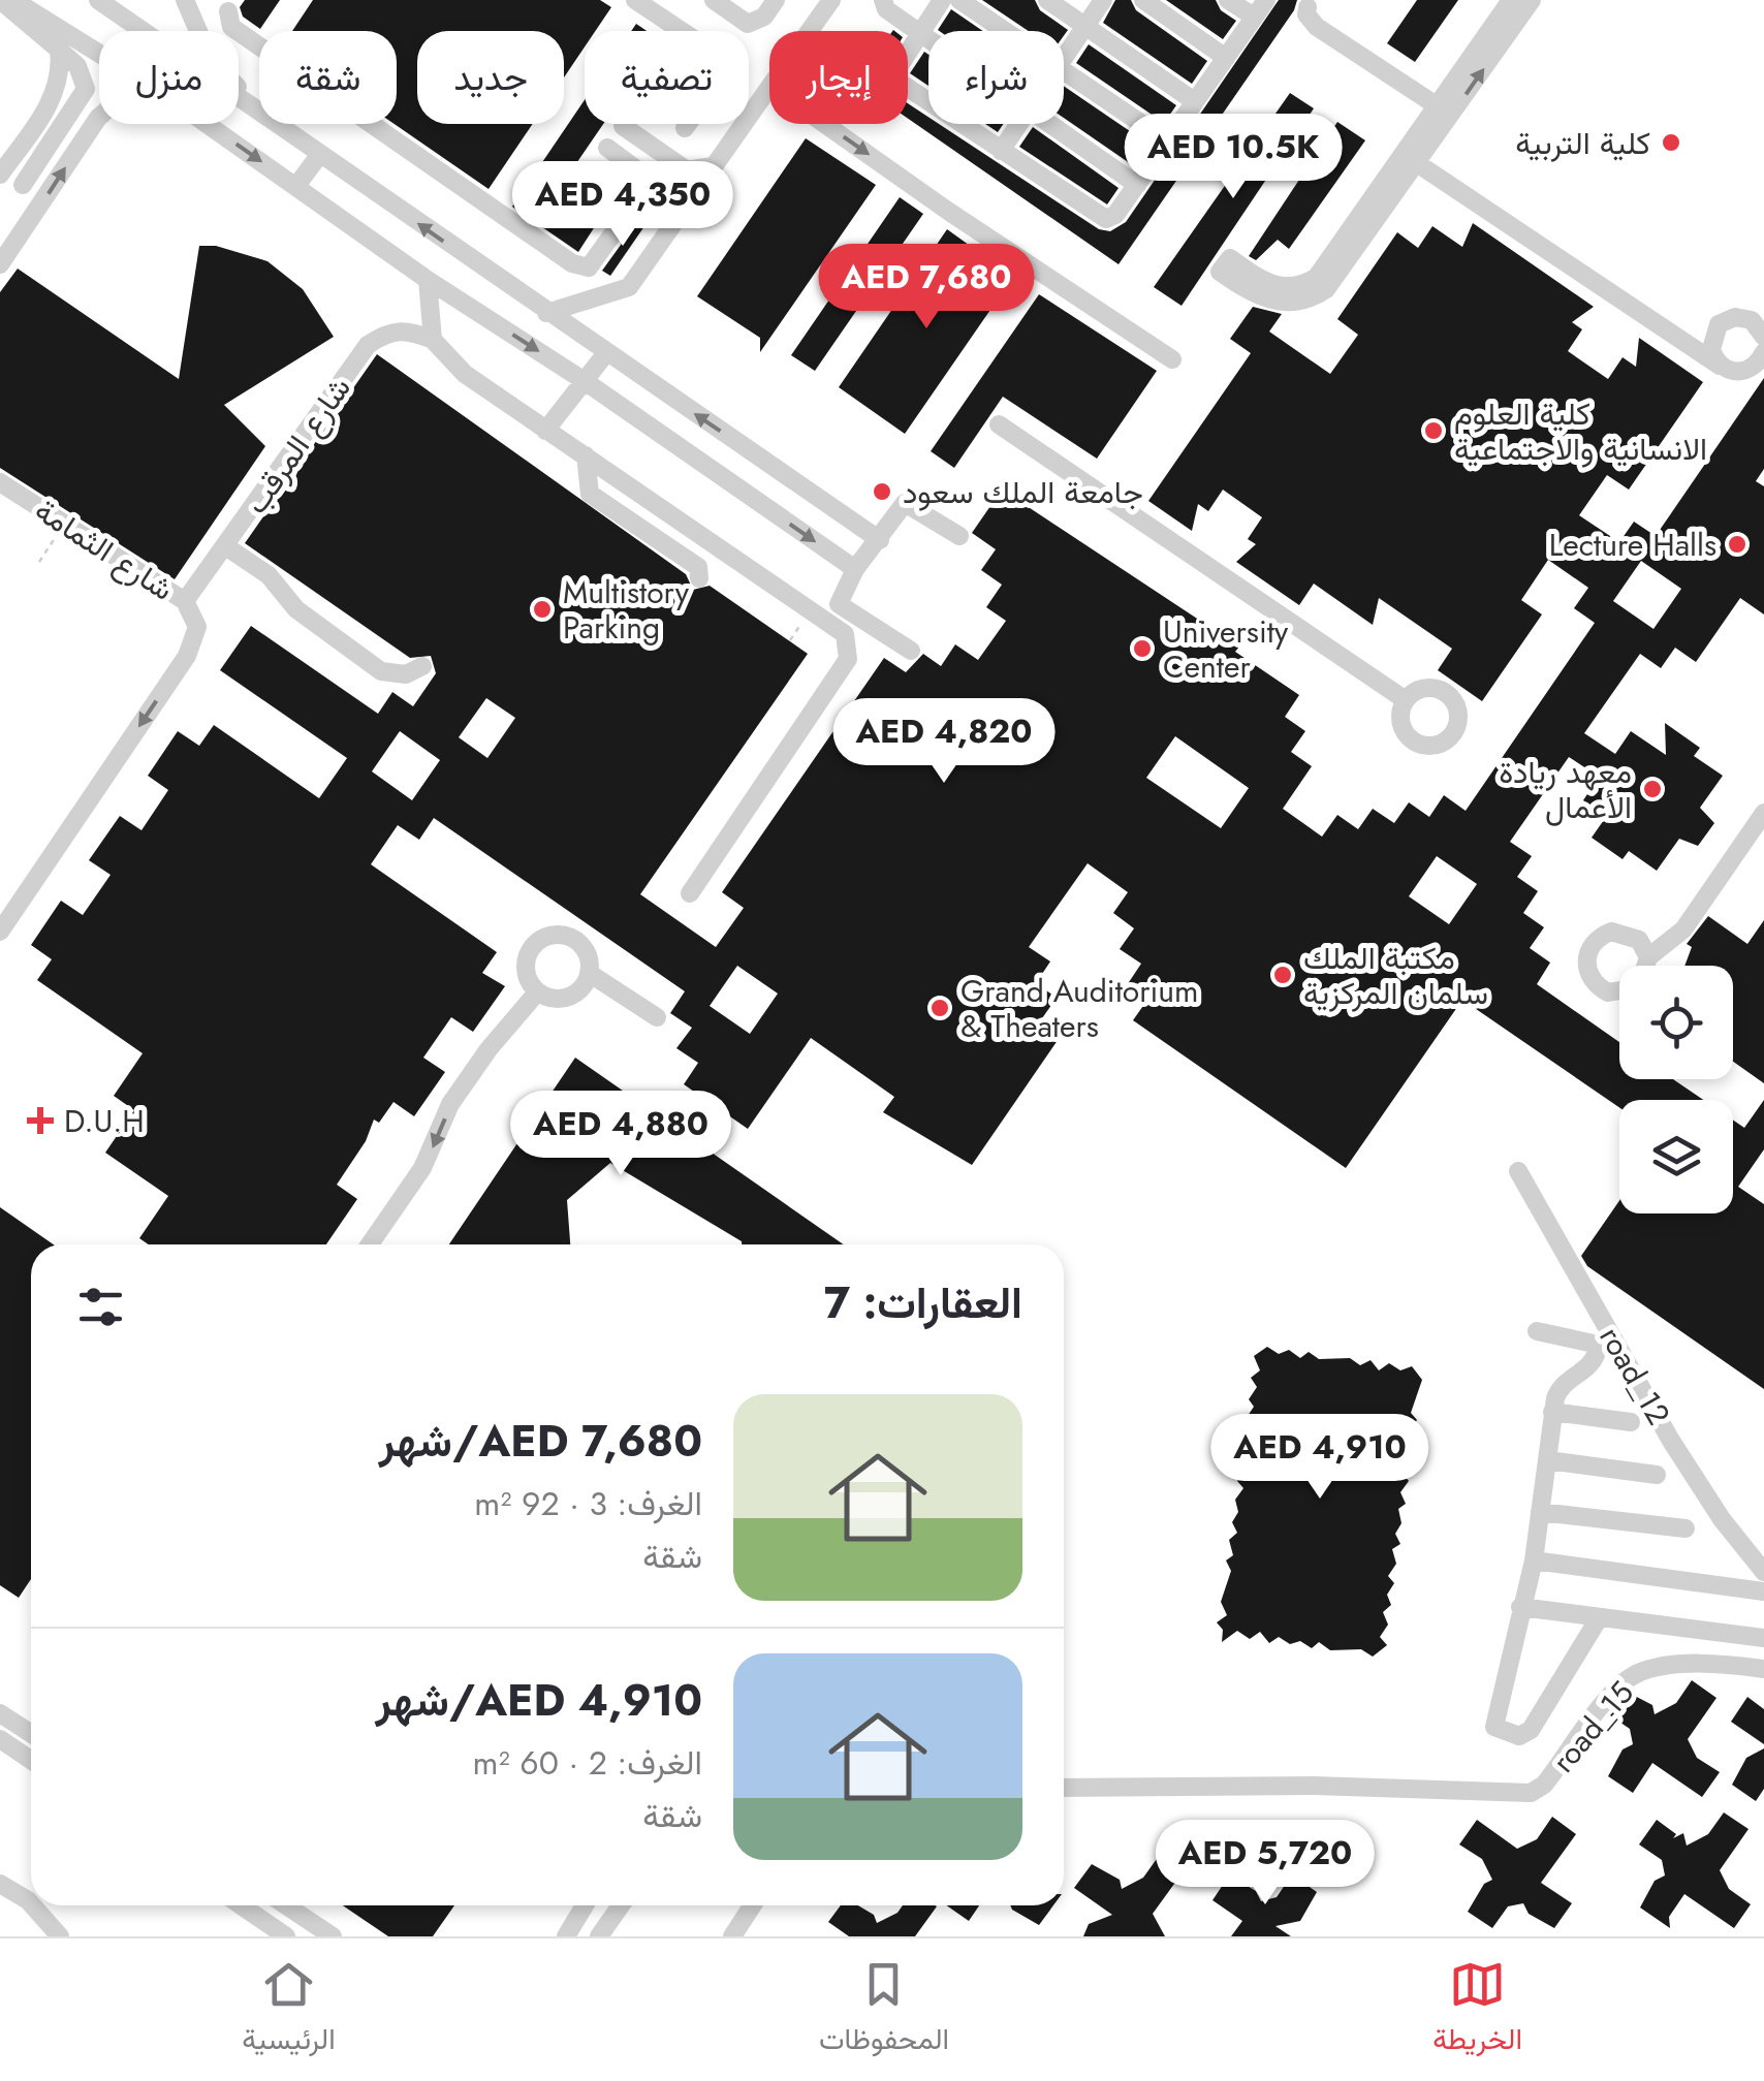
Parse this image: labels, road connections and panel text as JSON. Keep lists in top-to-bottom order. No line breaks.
{"streets":{"street":["شارع المرقب","شارع الثمامة","road_12","road_15"]},"crossings":[["شارع المرقب","شارع الثمامة"]],"one_way":["شارع الثمامة"],"places":{"other":["كلية التربية","كلية العلوم الانسانية والاجتماعية","جامعة الملك سعود","Lecture Halls","Multistory Parking","University Center","معهد ريادة الأعمال","مكتبة الملك سلمان المركزية","Grand Auditorium & Theaters"],"health":["D.U.H"]},"page":{"chip":["شراء","إيجار","تصفية","جديد","شقة","منزل"],"price":["AED 10.5K","AED 4,350","AED 7,680","AED 4,820","AED 4,880","AED 4,910","AED 5,720"],"heading":"العقارات: 7","list":[{"name":"AED 7,680/شهر","note":"الغرف: 3 · 92 m² · شقة"},{"name":"AED 4,910/شهر","note":"الغرف: 2 · 60 m² · شقة"}],"tabs":["الخريطة","المحفوظات","الرئيسية"]}}
